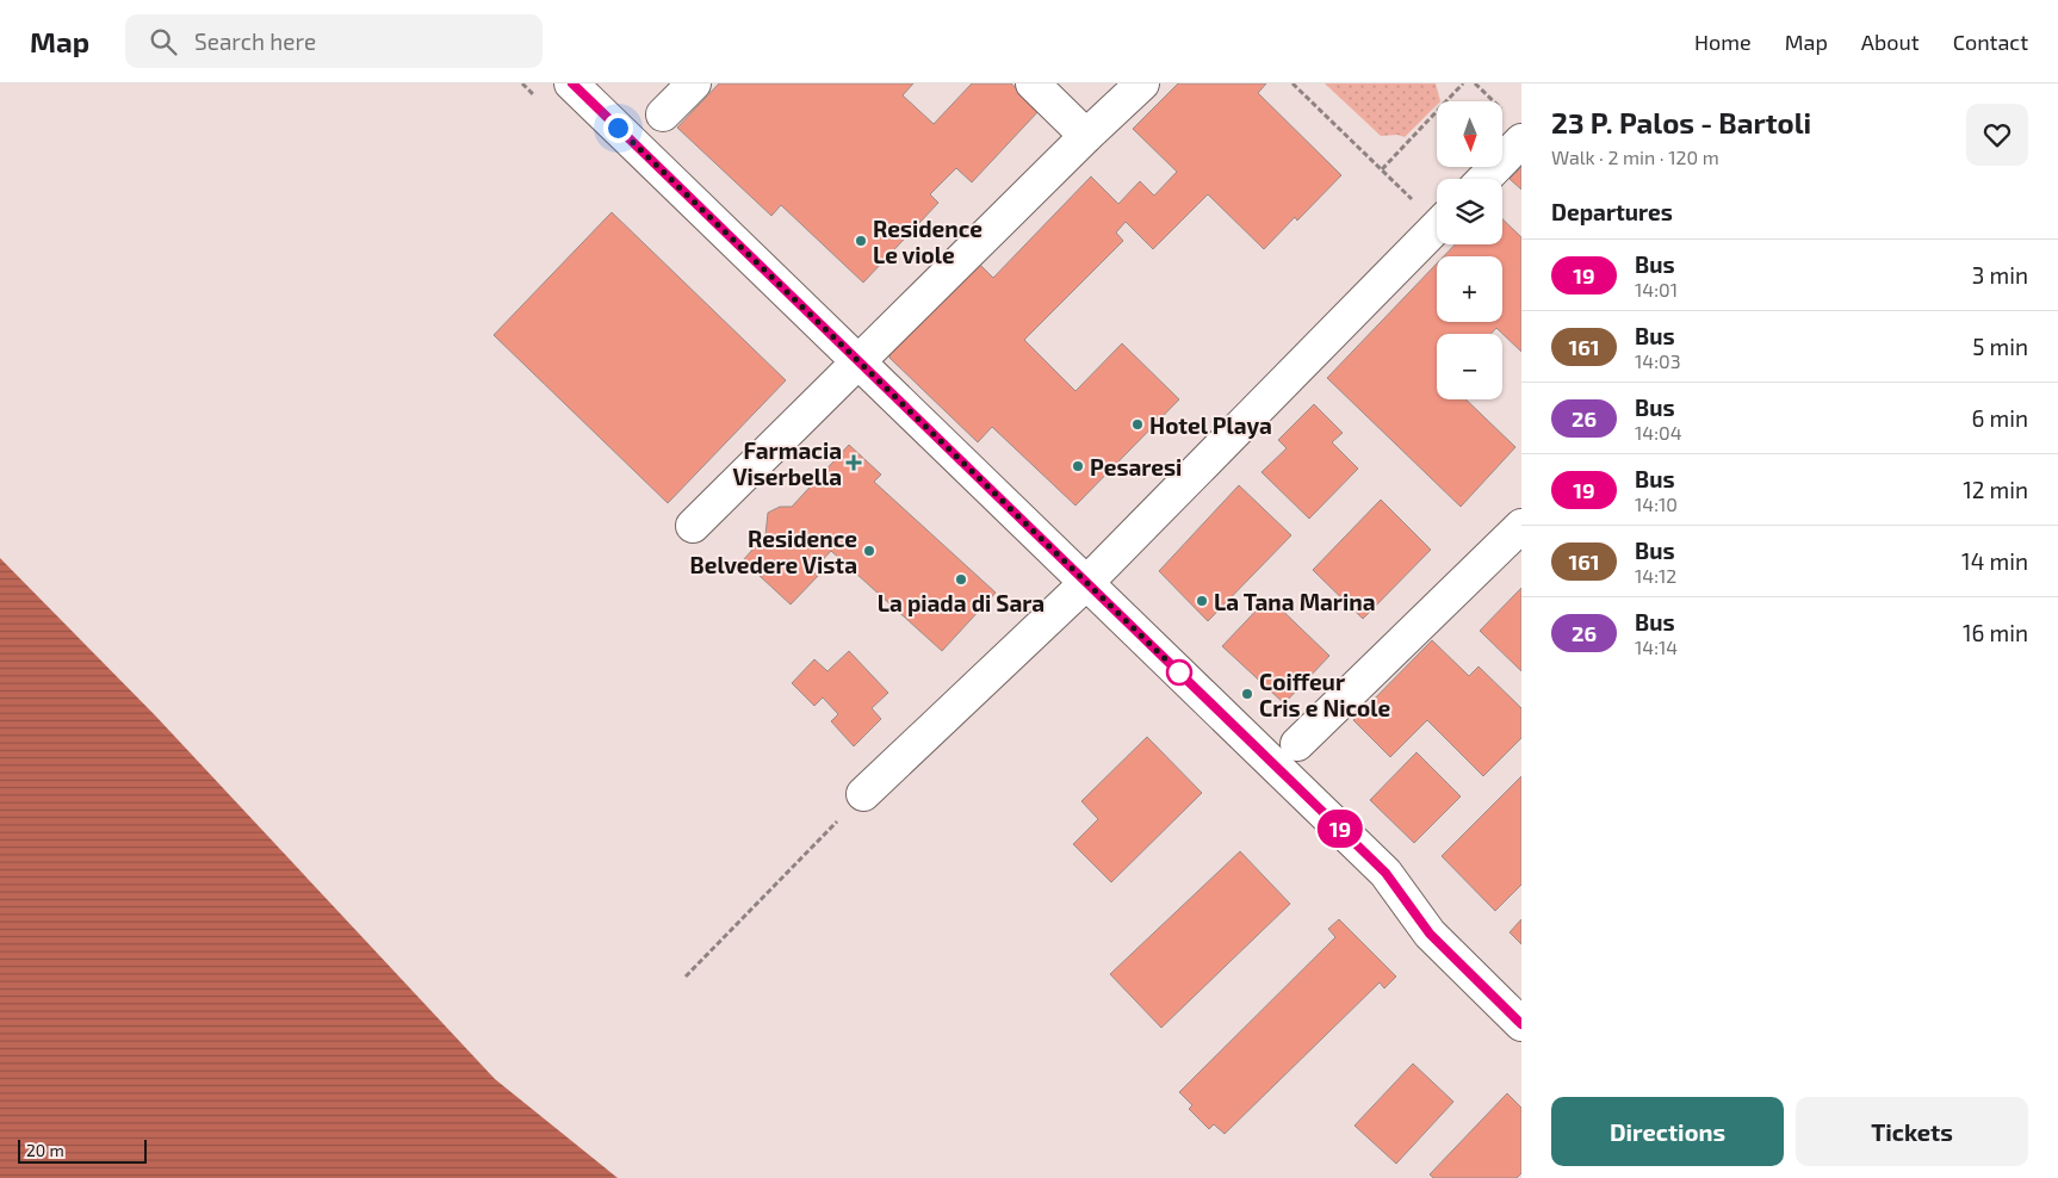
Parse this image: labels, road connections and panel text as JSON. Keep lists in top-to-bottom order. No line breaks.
{"places":{"other":["Residence Le viole","Hotel Playa","Pesaresi","Residence Belvedere Vista","La piada di Sara","La Tana Marina","Coiffeur Cris e Nicole"],"health":["Farmacia Viserbella"]},"lines":["bus line 19"],"scale_bar":"20 m","north":"bottom","page":{"header":"Map","search":"Search here","nav":["Home","Map","About","Contact"],"on_map":"19","heading":[["23 P. Palos - Bartoli","Walk · 2 min · 120 m"],"Departures"],"map_buttons":["+","−"],"list":[{"mark":"19","name":"Bus","note":"14:01","value":"3 min"},{"mark":"161","name":"Bus","note":"14:03","value":"5 min"},{"mark":"26","name":"Bus","note":"14:04","value":"6 min"},{"mark":"19","name":"Bus","note":"14:10","value":"12 min"},{"mark":"161","name":"Bus","note":"14:12","value":"14 min"},{"mark":"26","name":"Bus","note":"14:14","value":"16 min"}],"buttons":["Directions","Tickets"],"scale":"20 m"}}
